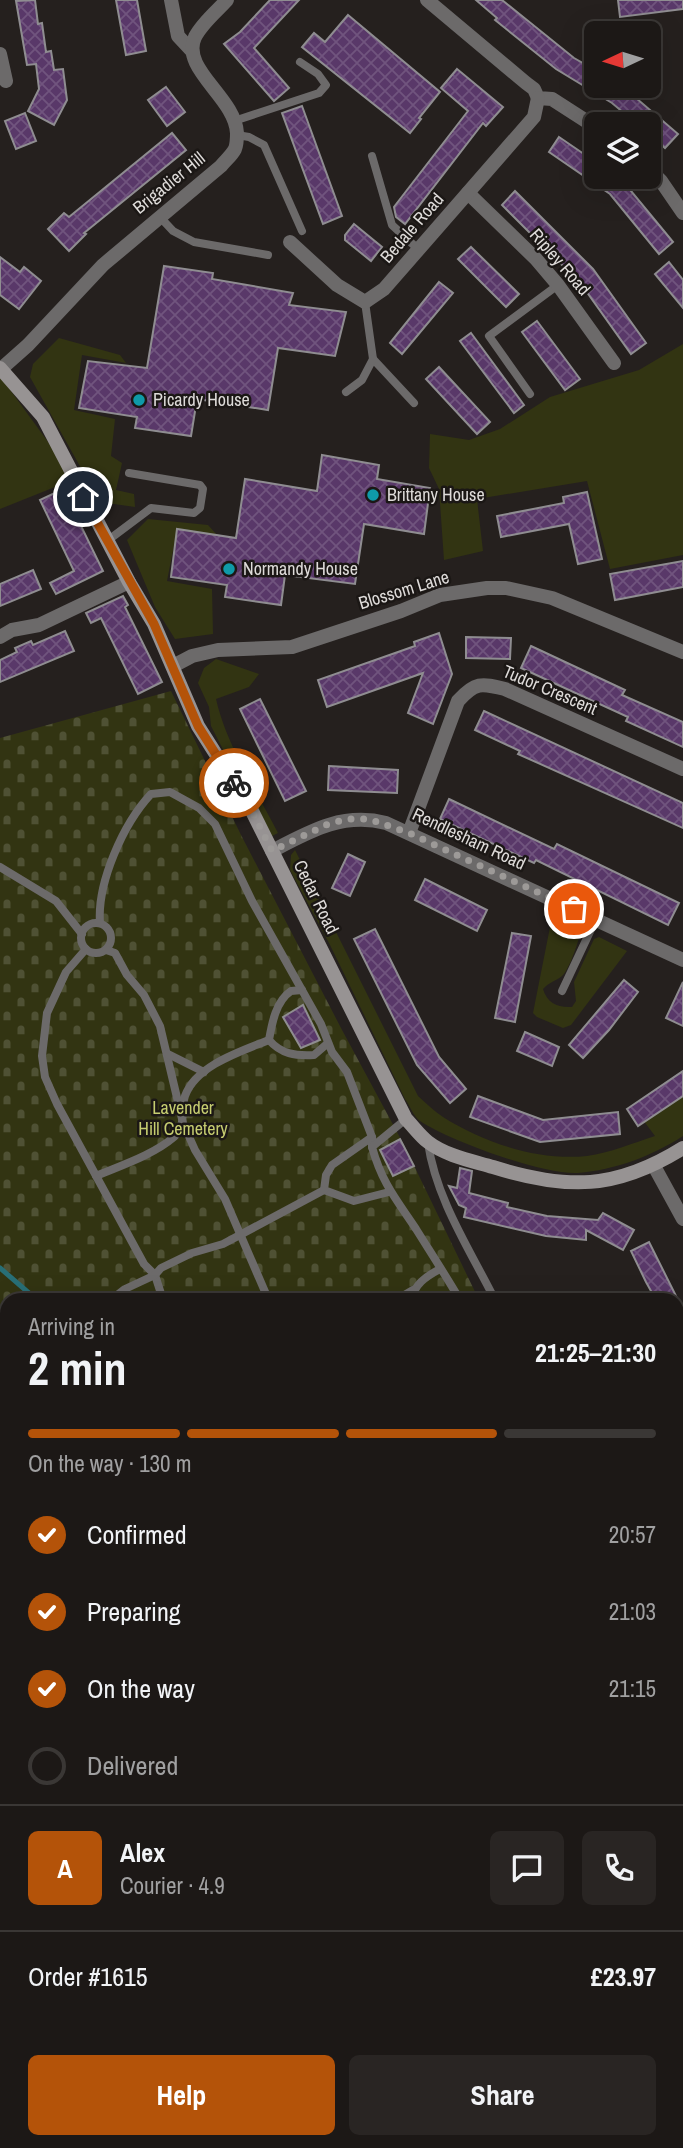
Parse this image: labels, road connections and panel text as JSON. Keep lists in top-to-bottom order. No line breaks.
{"streets":{"street":["Brigadier Hill","Bedale Road","Ripley Road","Blossom Lane","Tudor Crescent","Rendlesham Road","Cedar Road"]},"crossings":[["Brigadier Hill","Cedar Road"],["Bedale Road","Ripley Road"],["Blossom Lane","Cedar Road"],["Tudor Crescent","Rendlesham Road"],["Rendlesham Road","Cedar Road"]],"parks":["Lavender Hill Cemetery"],"places":["Picardy House","Brittany House","Normandy House"],"north":"left","page":{"heading":["2 min","Arriving in","21:25–21:30"],"panel":["Alex","Courier · 4.9","Order #1615","£23.97"],"bar":"On the way · 130 m","list":[["Confirmed","20:57"],["Preparing","21:03"],["On the way","21:15"],"Delivered"],"round":"A","buttons":["Help","Share"]}}
